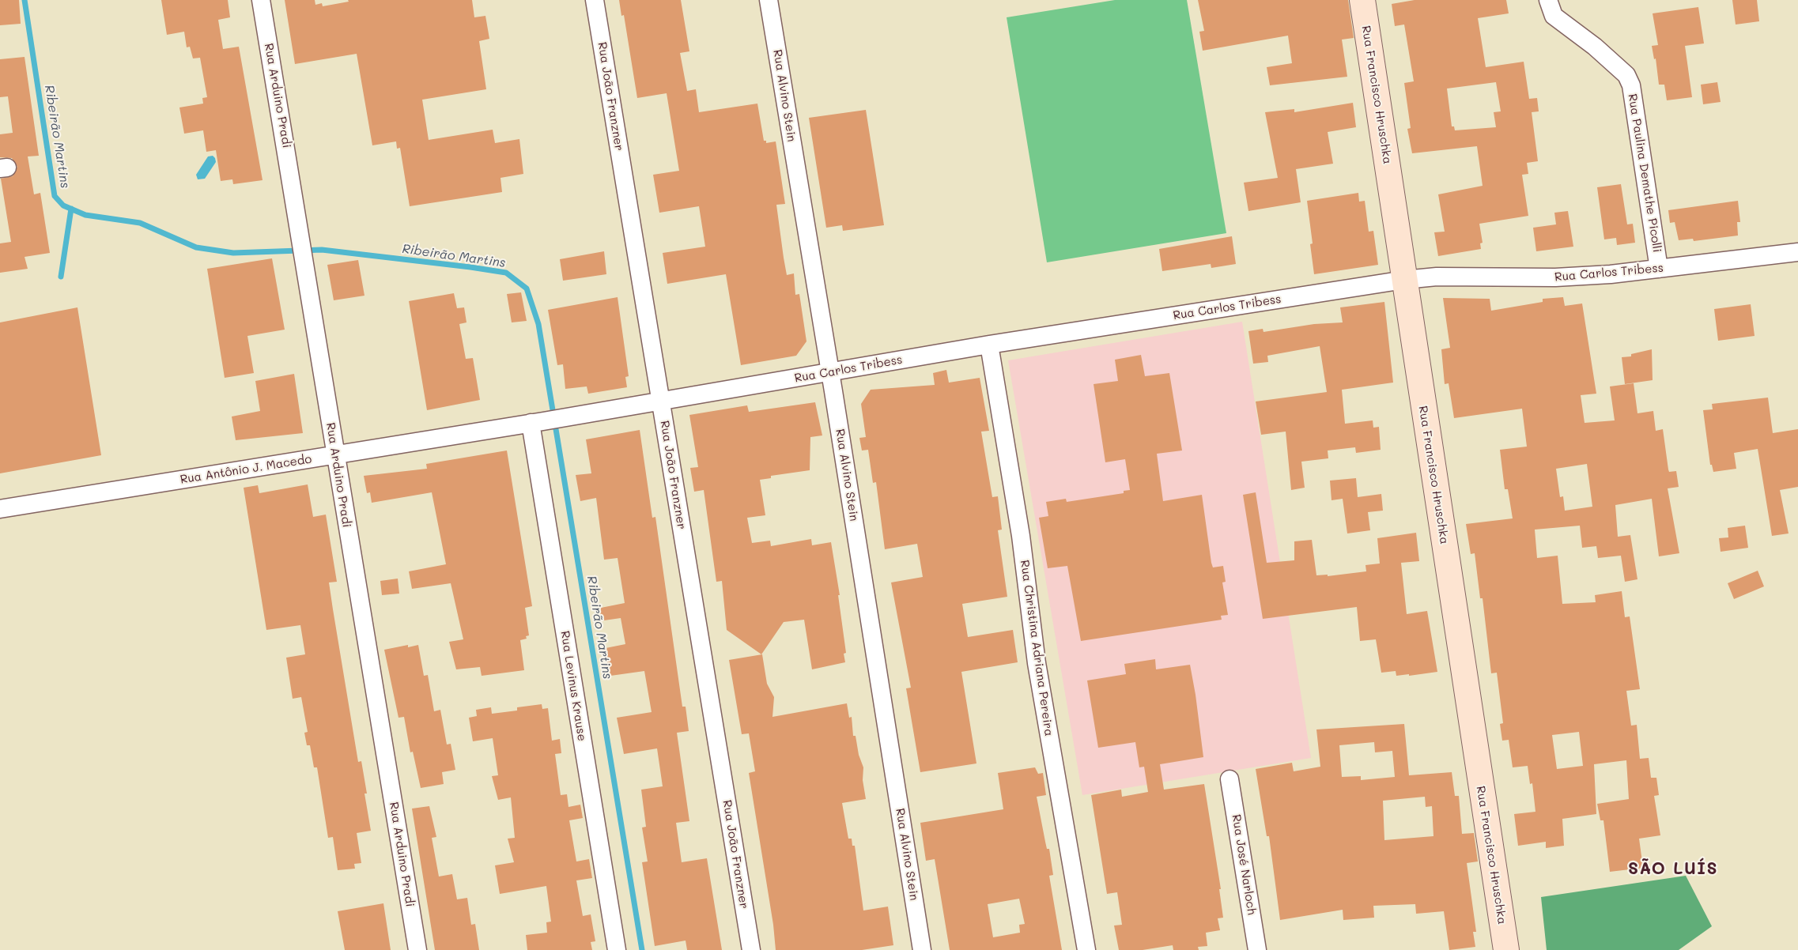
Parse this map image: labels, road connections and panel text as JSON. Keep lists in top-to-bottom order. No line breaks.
{"streets":{"main road":["Rua Francisco Hruschka"],"street":["Rua Arduino Pradi","Rua Alvino Stein","Rua João Franzner","Rua Paulina Demathe Picolli","Rua Carlos Tribess","Rua Antônio J. Macedo","Rua Christina Adriana Pereira","Rua Levinus Krause","Rua José Narloch"]},"crossings":[["Rua Francisco Hruschka","Rua Carlos Tribess"],["Rua Arduino Pradi","Rua Antônio J. Macedo"],["Rua Alvino Stein","Rua Carlos Tribess"],["Rua João Franzner","Rua Carlos Tribess"],["Rua João Franzner","Rua Antônio J. Macedo"],["Rua Paulina Demathe Picolli","Rua Carlos Tribess"],["Rua Carlos Tribess","Rua Antônio J. Macedo"],["Rua Carlos Tribess","Rua Christina Adriana Pereira"],["Rua Antônio J. Macedo","Rua Levinus Krause"]],"districts":["SÃO LUÍS"],"water":["Ribeirão Martins"]}
